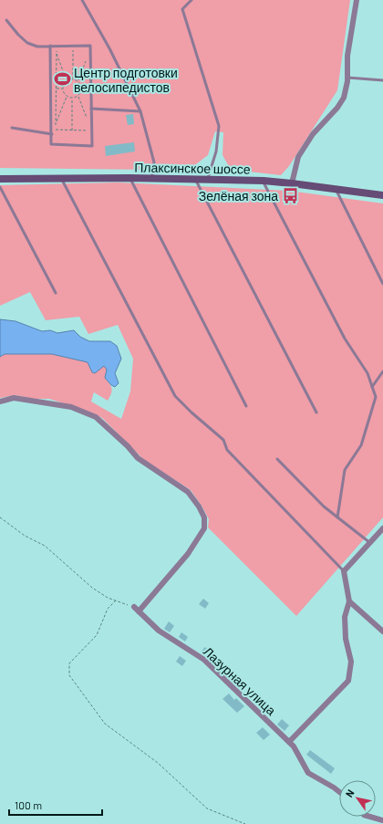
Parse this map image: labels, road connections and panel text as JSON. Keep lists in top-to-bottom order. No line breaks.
{"streets":{"main road":["Плаксинское шоссе"],"street":["Лазурная улица"]},"places":{"sports":["Центр подготовки велосипедистов"],"bus stop":["Зелёная зона"]},"scale_bar":"100 m","north":"top left"}
